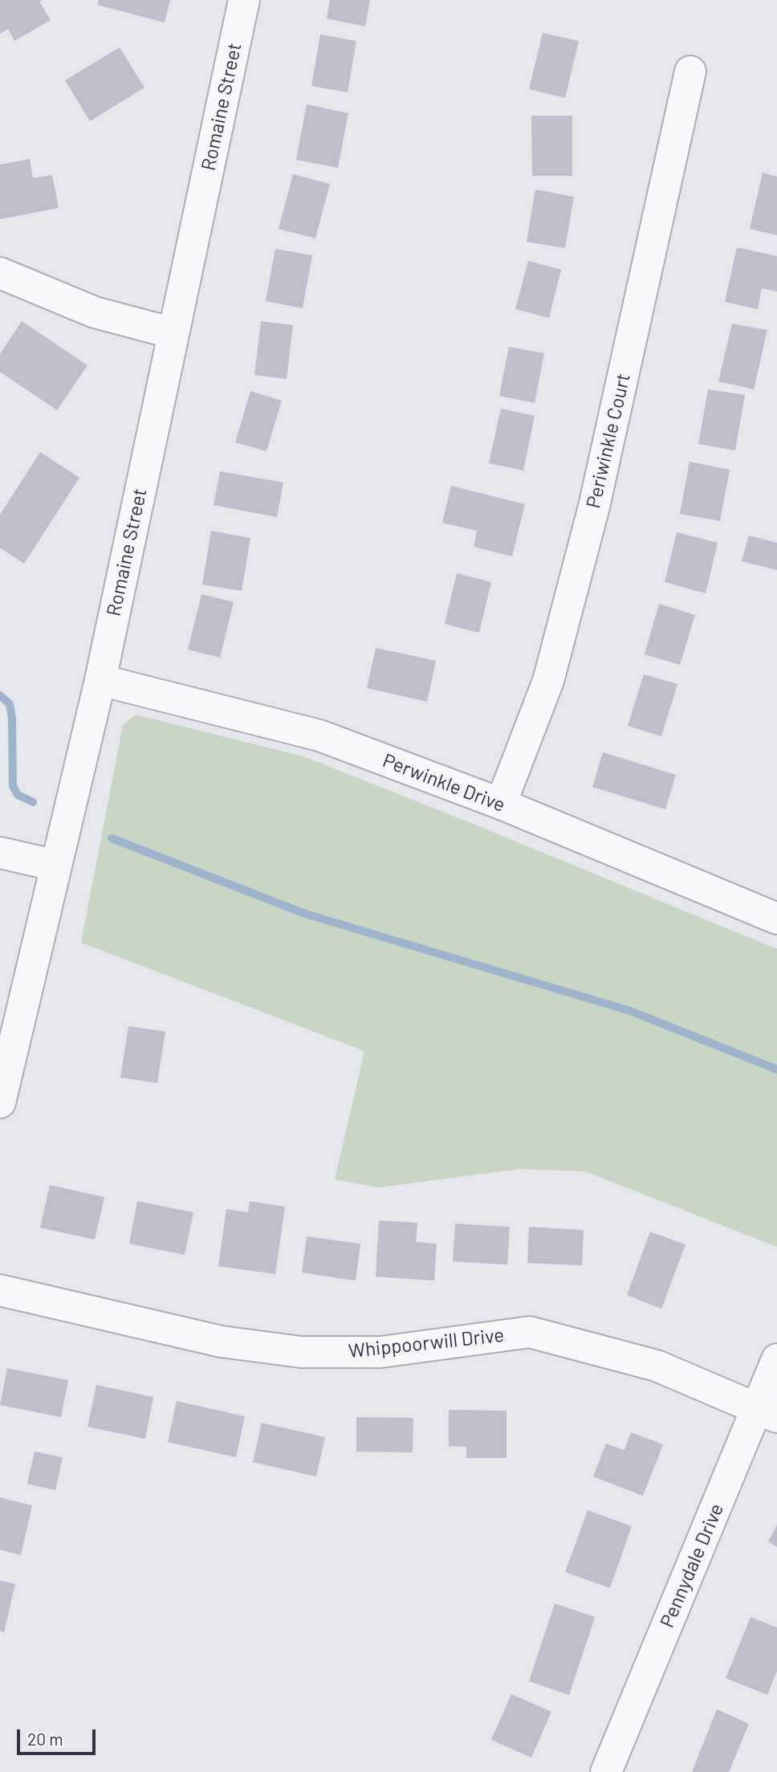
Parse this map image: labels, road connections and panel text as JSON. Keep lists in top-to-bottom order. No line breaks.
{"streets":{"street":["Romaine Street","Periwinkle Court","Perwinkle Drive","Whippoorwill Drive","Pennydale Drive"]},"crossings":[["Romaine Street","Perwinkle Drive"],["Periwinkle Court","Perwinkle Drive"],["Whippoorwill Drive","Pennydale Drive"]],"scale_bar":"20 m"}
